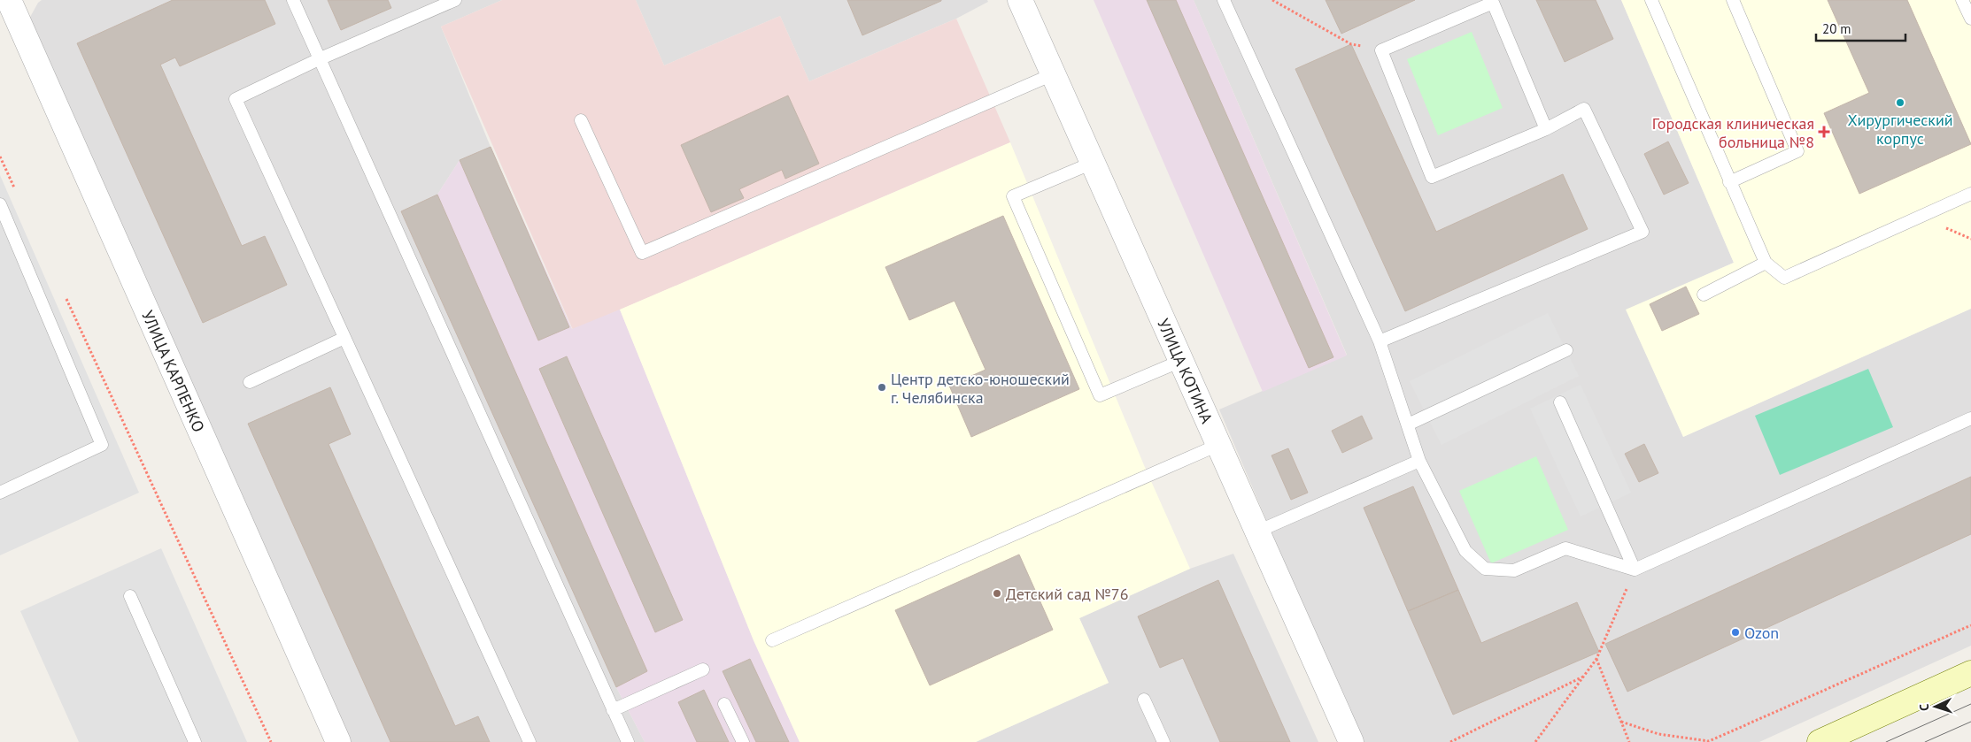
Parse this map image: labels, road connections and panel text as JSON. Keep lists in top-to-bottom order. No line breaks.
{"streets":{"street":["УЛИЦА КАРПЕНКО","УЛИЦА КОТИНА"]},"places":{"other":["Хирургический корпус","Центр детско-юношеский г. Челябинска","Детский сад №76","Ozon"],"health":["Городская клиническая больница №8"]},"scale_bar":"20 m","north":"left"}
